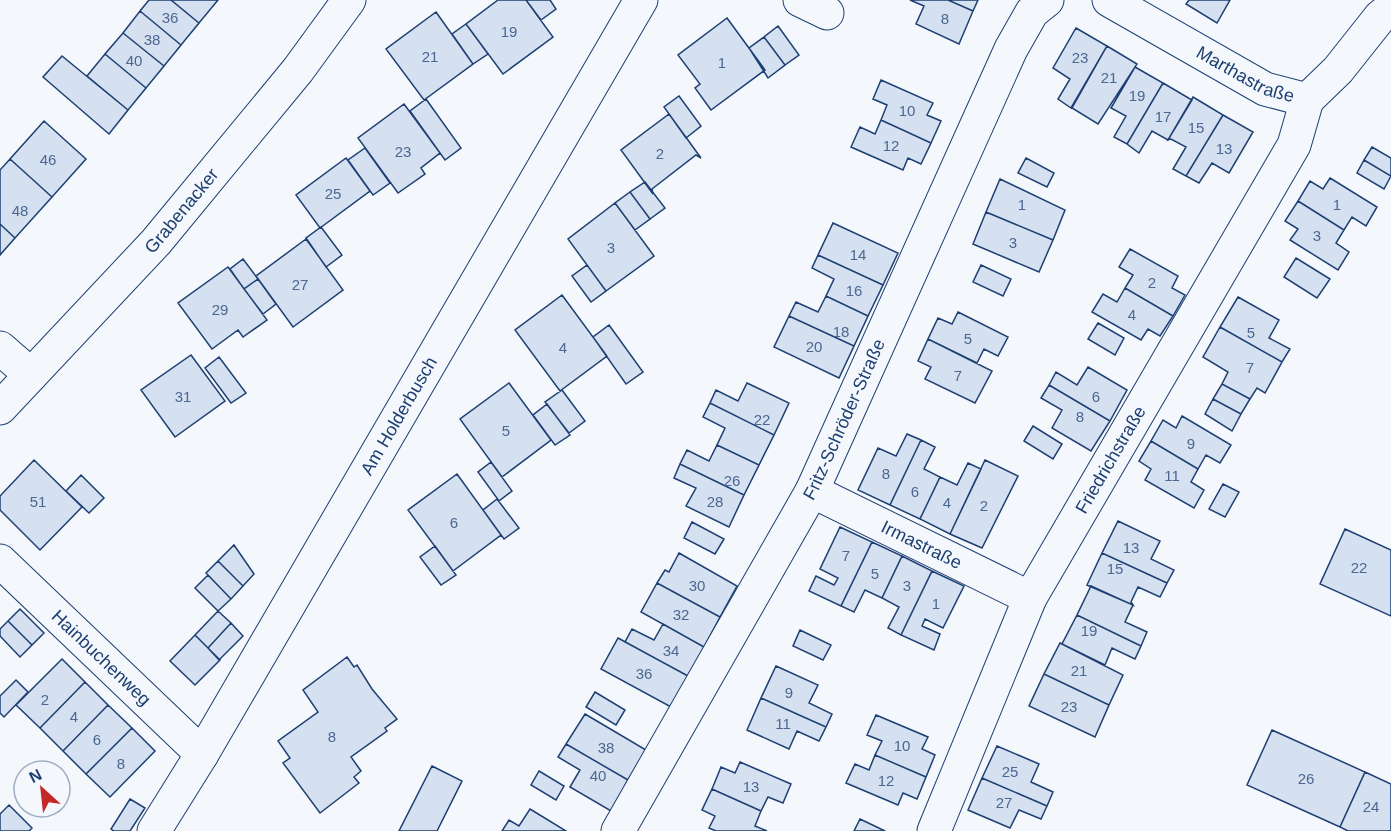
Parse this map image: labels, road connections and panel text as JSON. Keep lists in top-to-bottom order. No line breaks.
{"streets":{"street":["Marthastraße","Grabenacker","Am Holderbusch","Fritz-Schröder-Straße","Friedrichstraße","Irmastraße","Hainbuchenweg"]},"crossings":[["Marthastraße","Friedrichstraße"],["Am Holderbusch","Hainbuchenweg"],["Fritz-Schröder-Straße","Irmastraße"],["Friedrichstraße","Irmastraße"]],"house_numbers":["36","8","19","38","21","23","40","1","21","19","10","17","15","12","13","23","2","46","25","1","1","48","3","3","3","14","2","27","16","29","4","18","5","5","20","4","7","7","31","6","8","22","5","9","8","11","26","6","51","28","4","2","6","13","7","22","15","5","30","3","1","32","19","34","21","36","9","2","23","4","11","8","6","10","38","8","25","40","26","12","13","27","24"],"north":"top left"}
